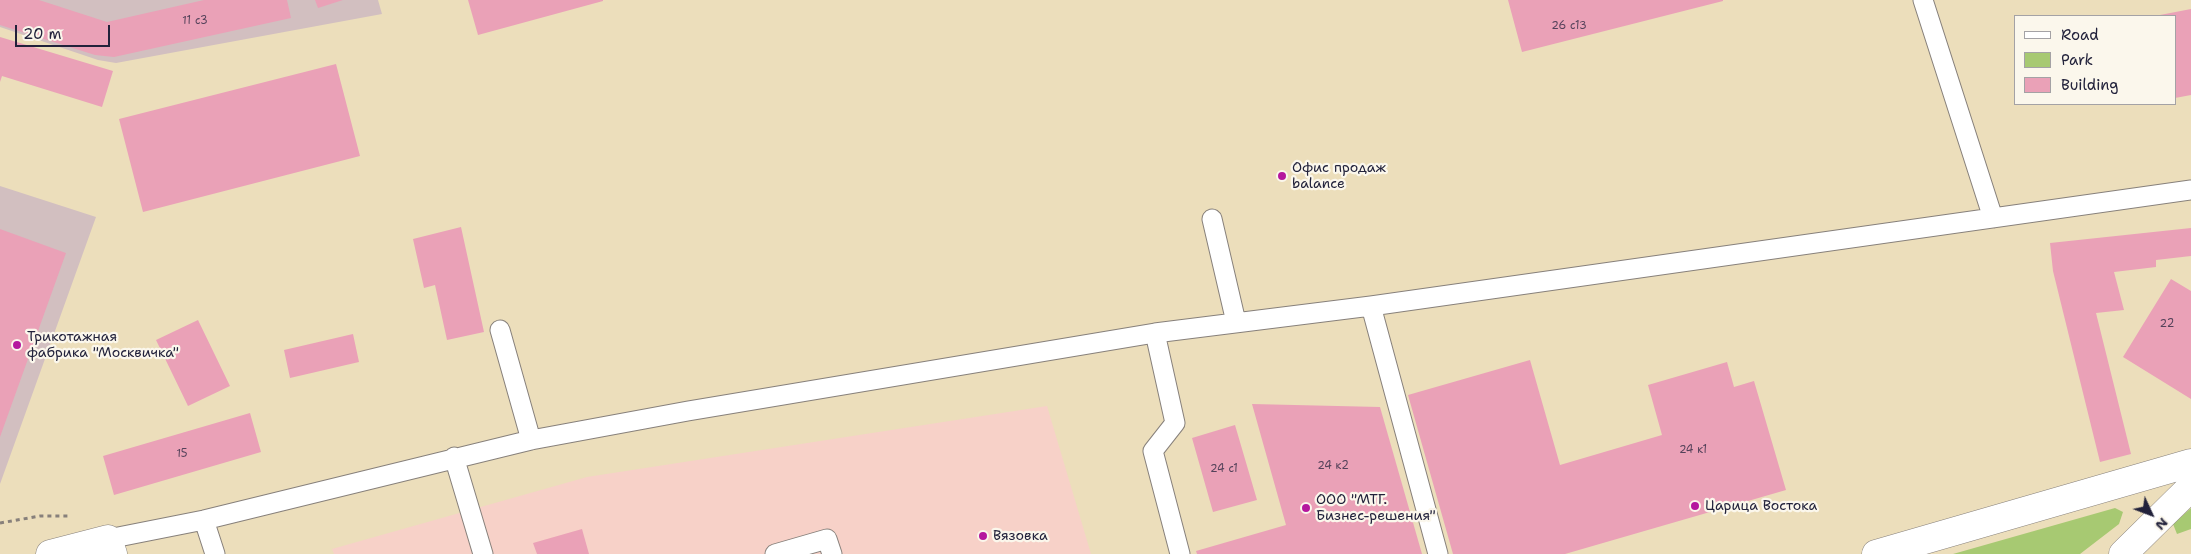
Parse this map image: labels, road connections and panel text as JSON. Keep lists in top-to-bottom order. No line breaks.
{"places":["Офис продаж balance","Трикотажная фабрика \"Москвичка\"","Царица Востока","ООО \"МТГ. Бизнес-решения\"","Вязовка"],"house_numbers":["11 с3","26 с13","22","24 к1","15","24 к2","24 с1"],"legend":["Road","Park","Building"],"scale_bar":"20 m","north":"bottom right"}
